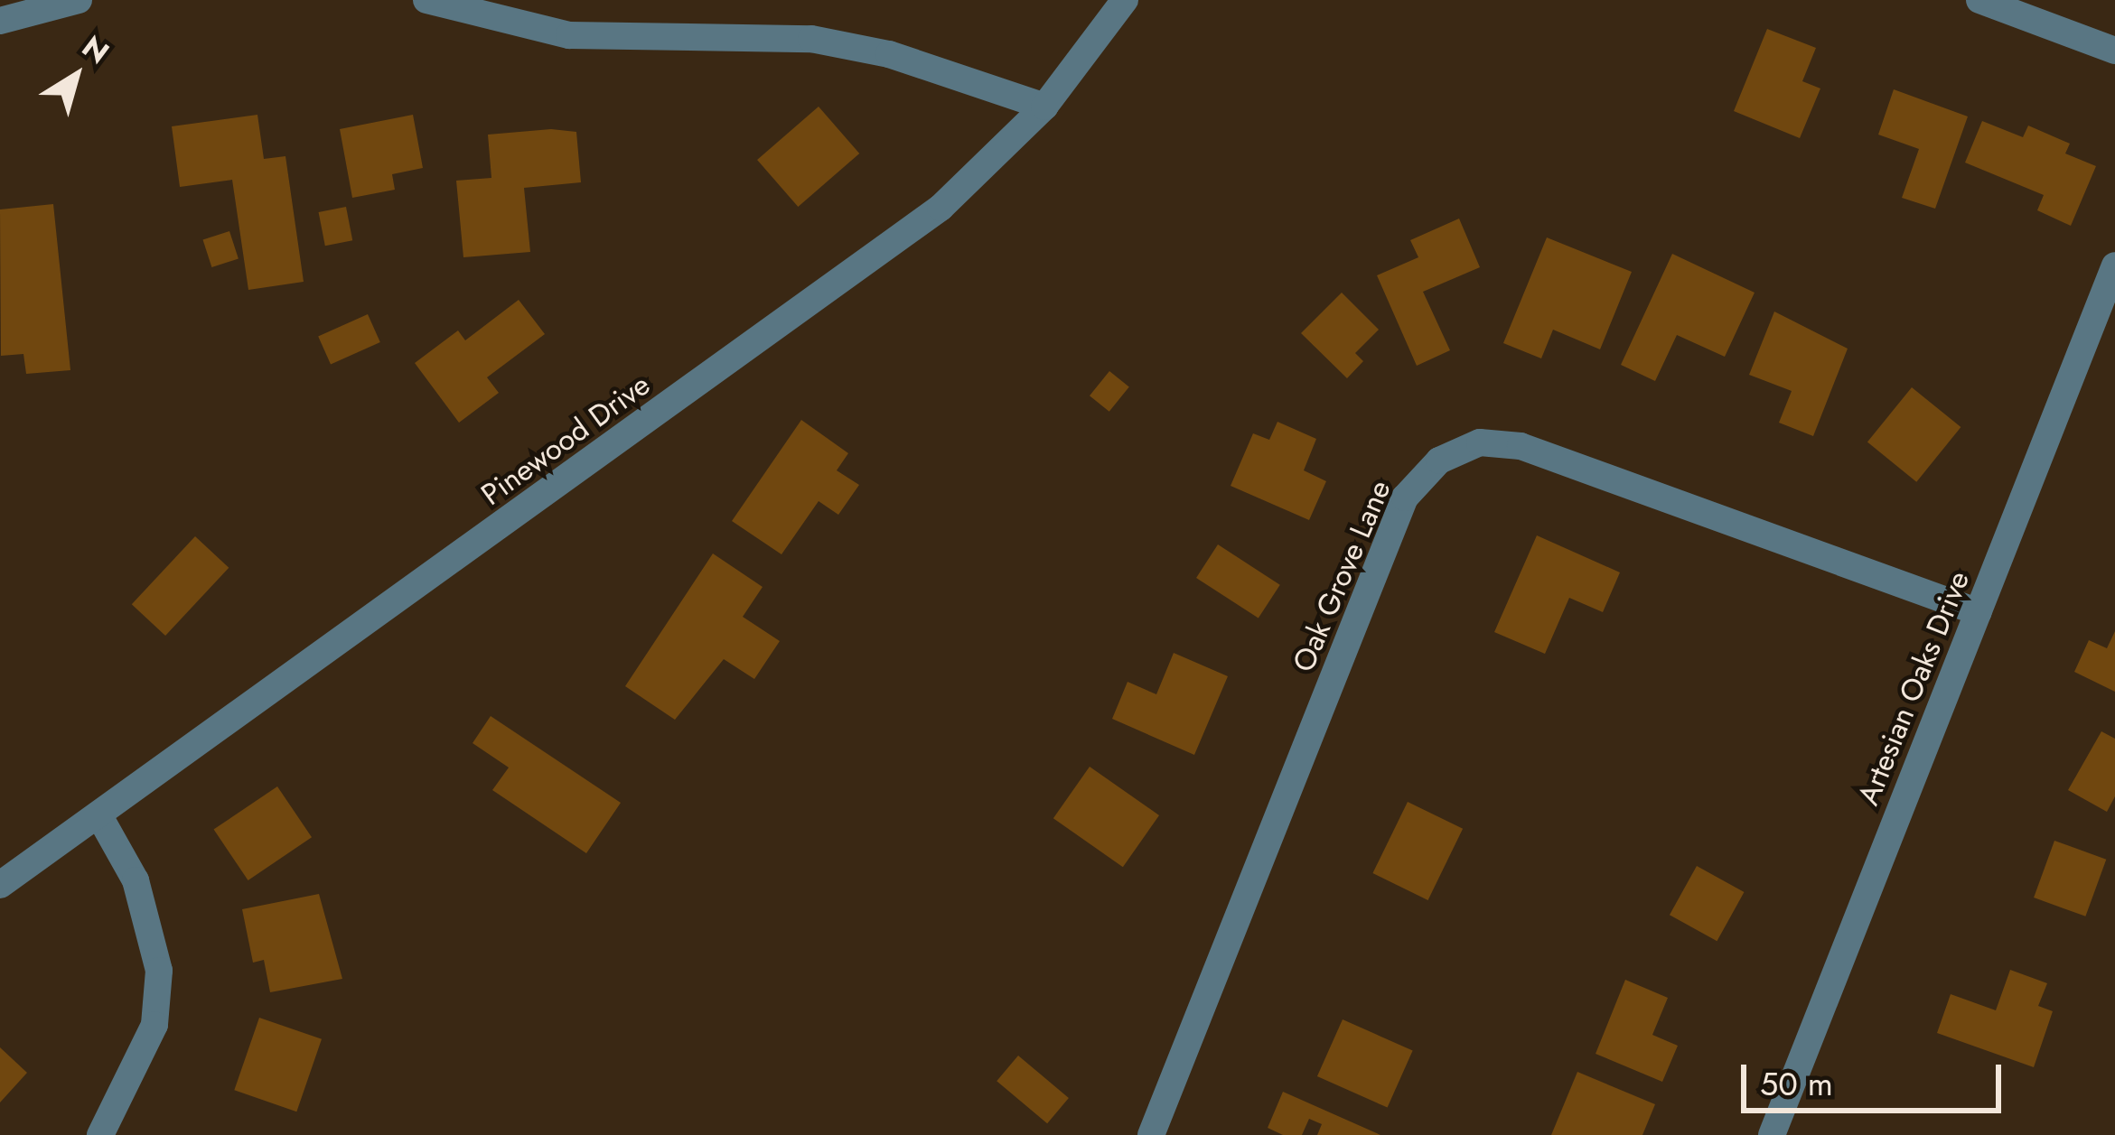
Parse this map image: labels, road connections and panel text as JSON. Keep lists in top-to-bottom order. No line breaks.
{"streets":{"street":["Pinewood Drive","Oak Grove Lane","Artesian Oaks Drive"]},"crossings":[["Oak Grove Lane","Artesian Oaks Drive"]],"scale_bar":"50 m","north":"top right"}
